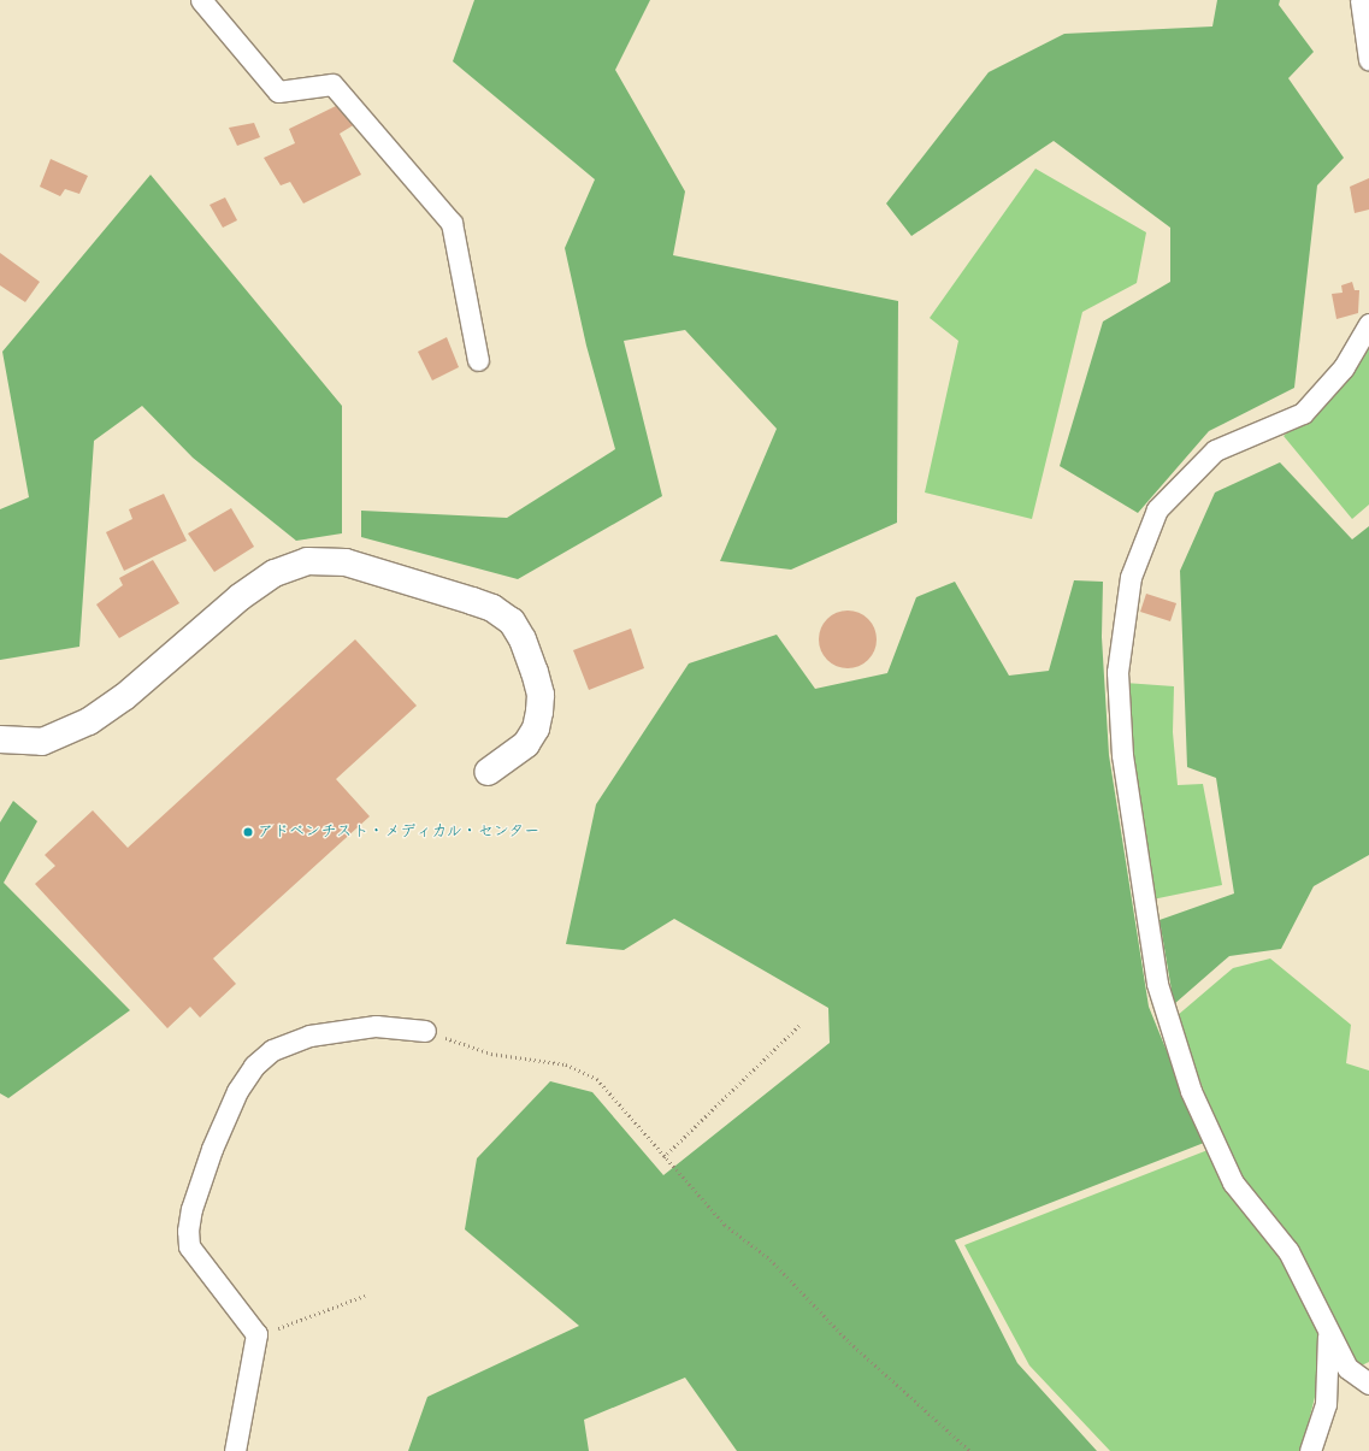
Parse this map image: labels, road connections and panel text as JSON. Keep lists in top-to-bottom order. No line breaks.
{"places":["アドベンチスト・メディカル・センター"]}
